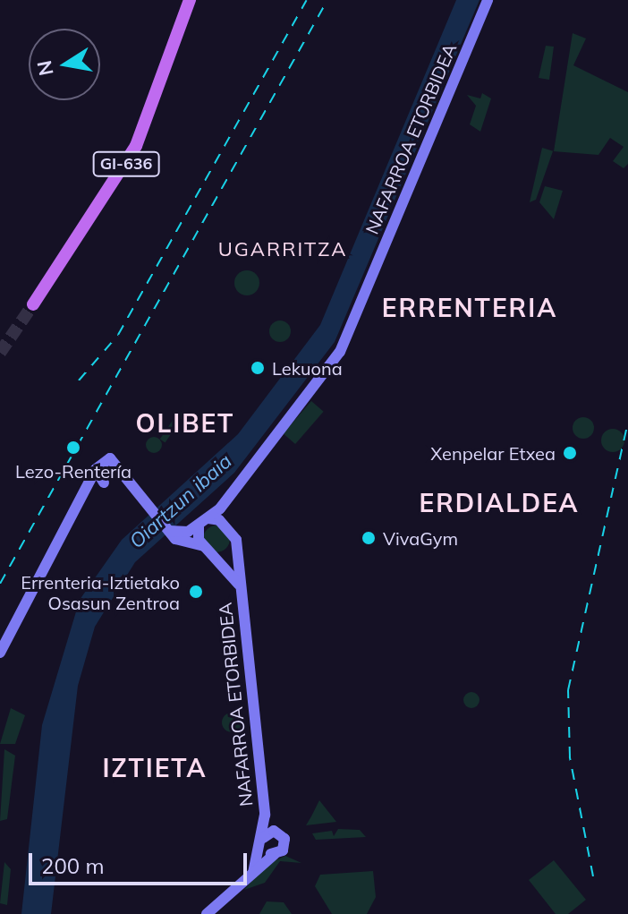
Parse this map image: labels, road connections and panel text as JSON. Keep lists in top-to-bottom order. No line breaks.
{"streets":{"main road":["NAFARROA ETORBIDEA","GI-636"]},"districts":["UGARRITZA","ERRENTERIA","OLIBET","ERDIALDEA","IZTIETA"],"water":["Oiartzun ibaia"],"places":["Lekuona","Lezo-Rentería","Xenpelar Etxea","VivaGym","Errenteria-Iztietako Osasun Zentroa"],"scale_bar":"200 m","north":"left"}
